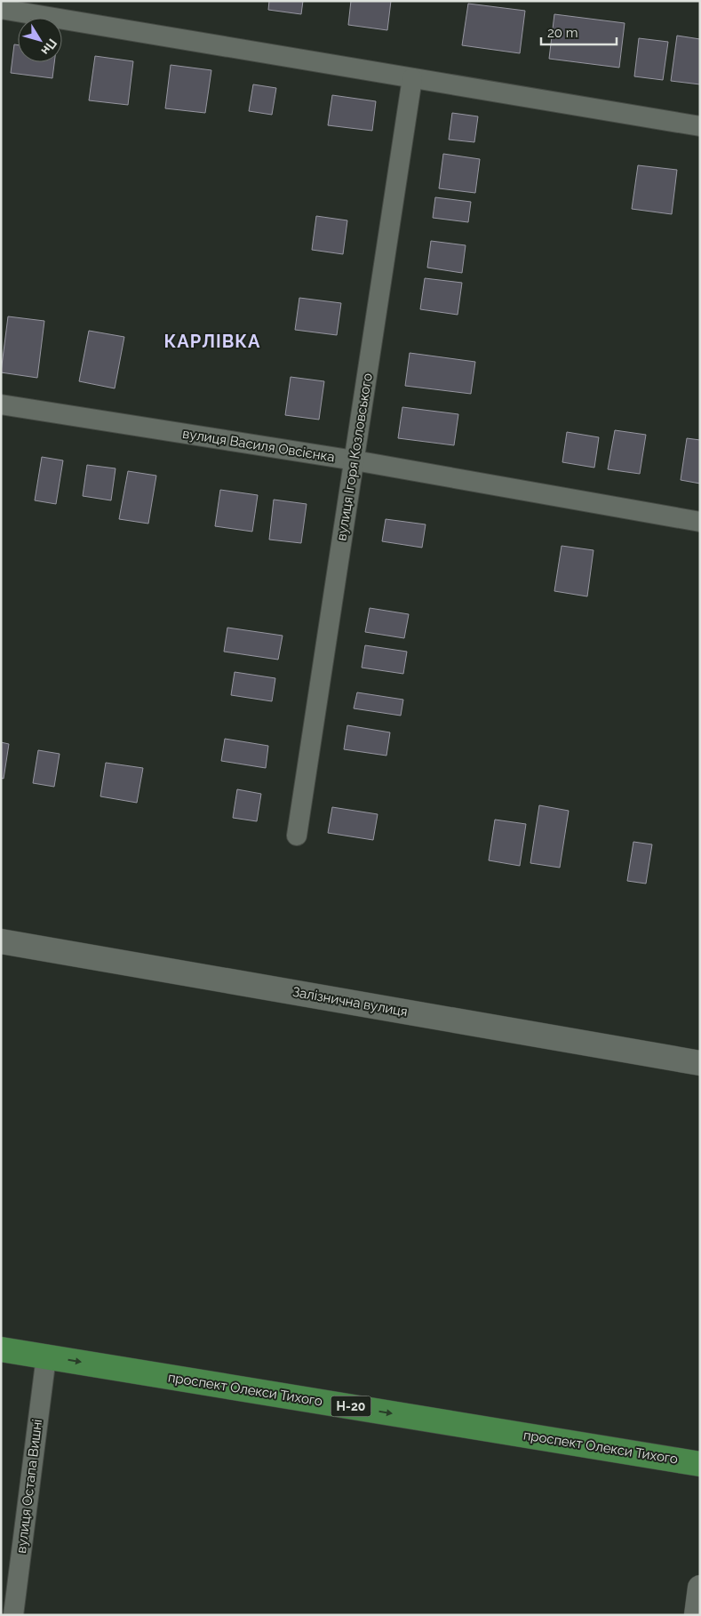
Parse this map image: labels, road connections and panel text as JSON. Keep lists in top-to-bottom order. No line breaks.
{"streets":{"main road":["проспект Олекси Тихого","Н-20"],"street":["вулиця Василя Овсієнка","вулиця Ігоря Козловського","Залізнична вулиця","вулиця Остапа Вишні"]},"crossings":[["вулиця Василя Овсієнка","вулиця Ігоря Козловського"],["проспект Олекси Тихого","вулиця Остапа Вишні"]],"one_way":["проспект Олекси Тихого"],"districts":["КАРЛІВКА"],"scale_bar":"20 m","north":"bottom right"}
